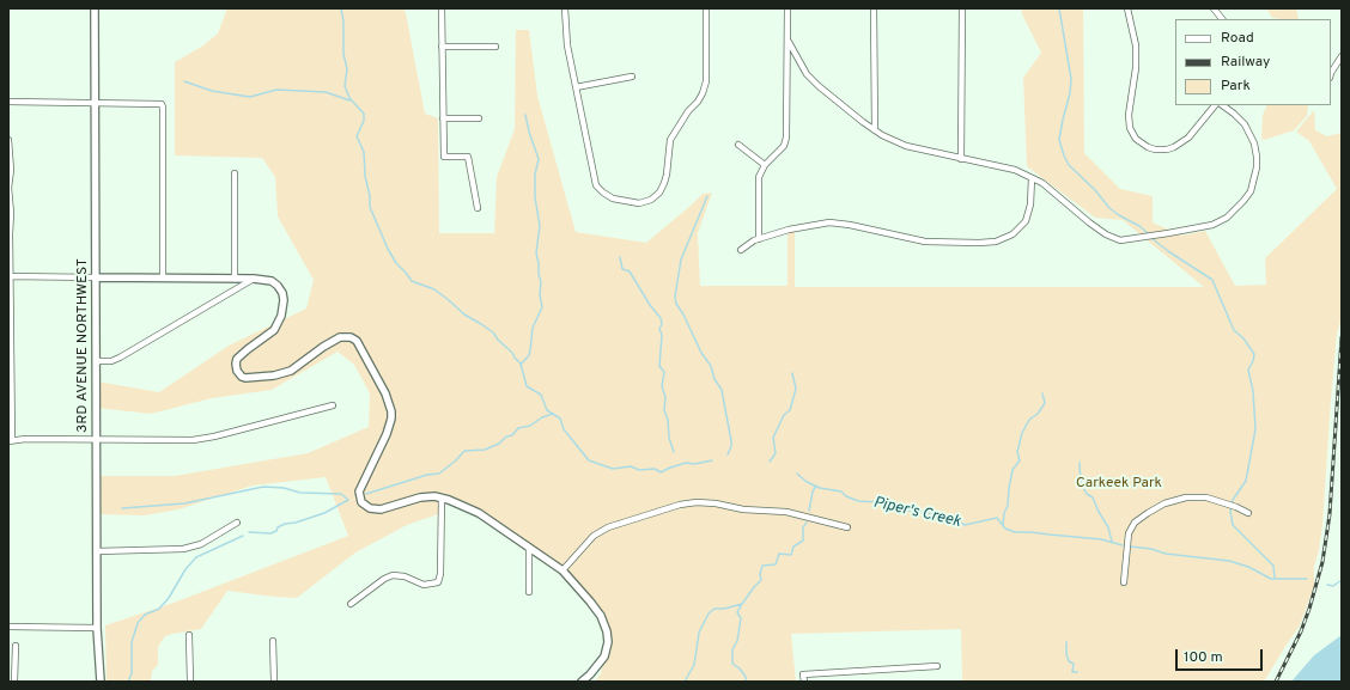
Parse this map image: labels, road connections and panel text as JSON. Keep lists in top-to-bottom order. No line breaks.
{"streets":{"street":["3RD AVENUE NORTHWEST"]},"water":["Piper's Creek"],"parks":["Carkeek Park"],"legend":["Road","Railway","Park"],"scale_bar":"100 m"}
